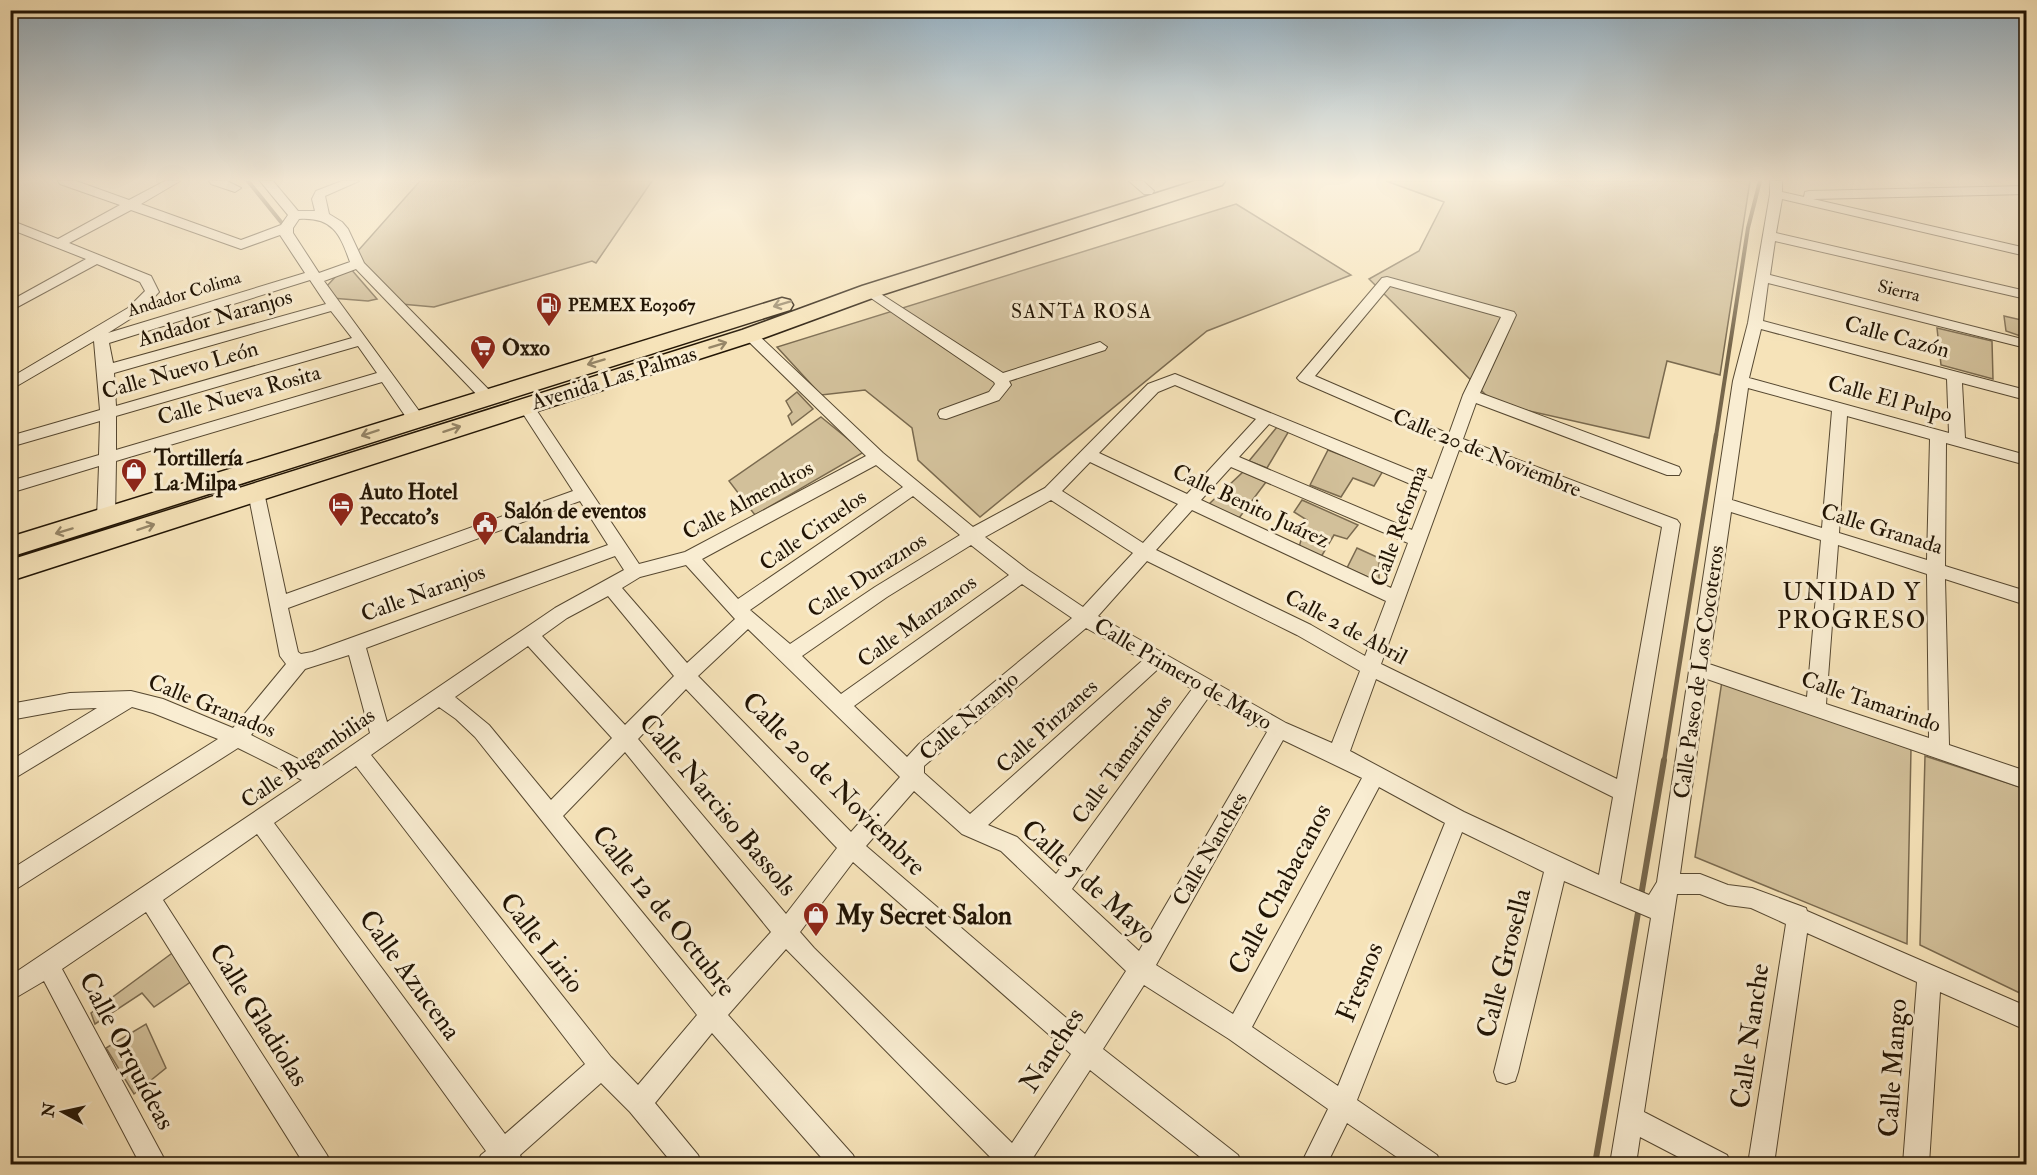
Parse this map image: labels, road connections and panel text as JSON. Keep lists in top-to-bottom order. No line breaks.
{"streets":{"main road":["Avenida Las Palmas"],"street":["Sierra","Andador Colima","Andador Naranjos","Calle Cazón","Calle Nuevo León","Calle Nueva Rosita","Calle El Pulpo","Calle 20 de Noviembre","Calle Almendros","Calle Benito Juárez","Calle Reforma","Calle Granada","Calle Ciruelos","Calle Duraznos","Calle Naranjos","Calle Manzanos","Calle 2 de Abril","Calle Paseo de Los Cocoteros","Calle Primero de Mayo","Calle Tamarindo","Calle Granados","Calle Naranjo","Calle Pinzanes","Calle Bugambilias","Calle Tamarindos","Calle Narciso Bassols","Calle Nanches","Calle 5 de Mayo","Calle Chabacanos","Calle 12 de Octubre","Calle Lirio","Calle Grosella","Calle Azucena","Fresnos","Calle Gladiolas","Calle Nanche","Nanches","Calle Orquídeas","Calle Mango"]},"crossings":[["Sierra","Calle Paseo de Los Cocoteros"],["Calle Cazón","Calle Paseo de Los Cocoteros"],["Avenida Las Palmas","Calle Primero de Mayo"],["Calle El Pulpo","Calle Paseo de Los Cocoteros"],["Calle 20 de Noviembre","Calle Reforma"],["Calle 20 de Noviembre","Calle Ciruelos"],["Calle 20 de Noviembre","Calle 2 de Abril"],["Calle 20 de Noviembre","Calle Naranjo"],["Calle 20 de Noviembre","Calle Bugambilias"],["Calle 20 de Noviembre","Nanches"],["Calle Almendros","Calle Primero de Mayo"],["Calle Almendros","Calle Bugambilias"],["Calle Almendros","Calle 5 de Mayo"],["Calle Benito Juárez","Calle Reforma"],["Calle Benito Juárez","Calle Duraznos"],["Calle Benito Juárez","Calle Naranjo"],["Calle Reforma","Calle 2 de Abril"],["Calle Reforma","Calle Primero de Mayo"],["Calle Granada","Calle Paseo de Los Cocoteros"],["Calle Ciruelos","Calle Primero de Mayo"],["Calle Ciruelos","Calle Narciso Bassols"],["Calle Ciruelos","Calle 5 de Mayo"],["Calle Ciruelos","Calle 12 de Octubre"],["Calle Duraznos","Calle 2 de Abril"],["Calle Duraznos","Calle Primero de Mayo"],["Calle Duraznos","Calle Naranjo"],["Calle Duraznos","Calle 5 de Mayo"],["Calle Manzanos","Calle Primero de Mayo"],["Calle Manzanos","Calle 5 de Mayo"],["Calle 2 de Abril","Calle Naranjo"],["Calle Paseo de Los Cocoteros","Calle Primero de Mayo"],["Calle Paseo de Los Cocoteros","Calle Tamarindo"],["Calle Primero de Mayo","Calle Naranjo"],["Calle Primero de Mayo","Calle Pinzanes"],["Calle Primero de Mayo","Calle Tamarindos"],["Calle Primero de Mayo","Calle Nanches"],["Calle Primero de Mayo","Calle Chabacanos"],["Calle Primero de Mayo","Calle Grosella"],["Calle Primero de Mayo","Fresnos"],["Calle Granados","Calle Bugambilias"],["Calle Naranjo","Calle Narciso Bassols"],["Calle Naranjo","Calle 5 de Mayo"],["Calle Naranjo","Calle 12 de Octubre"],["Calle Naranjo","Calle Lirio"],["Calle Pinzanes","Calle 5 de Mayo"],["Calle Bugambilias","Calle Narciso Bassols"],["Calle Bugambilias","Calle 12 de Octubre"],["Calle Bugambilias","Calle Lirio"],["Calle Bugambilias","Calle Azucena"],["Calle Bugambilias","Calle Gladiolas"],["Calle Bugambilias","Calle Orquídeas"],["Calle Tamarindos","Calle 5 de Mayo"],["Calle Narciso Bassols","Nanches"],["Calle Nanches","Calle 5 de Mayo"],["Calle Nanches","Nanches"],["Calle 5 de Mayo","Calle Chabacanos"],["Calle 5 de Mayo","Fresnos"],["Calle 5 de Mayo","Nanches"]],"districts":["SANTA ROSA","UNIDAD Y PROGRESO"],"places":{"fuel station":["PEMEX E03067"],"supermarket":["Oxxo"],"shop":["Tortillería La Milpa","My Secret Salon"],"hotel":["Auto Hotel Peccato's"],"public building":["Salón de eventos Calandria"]},"north":"left"}
